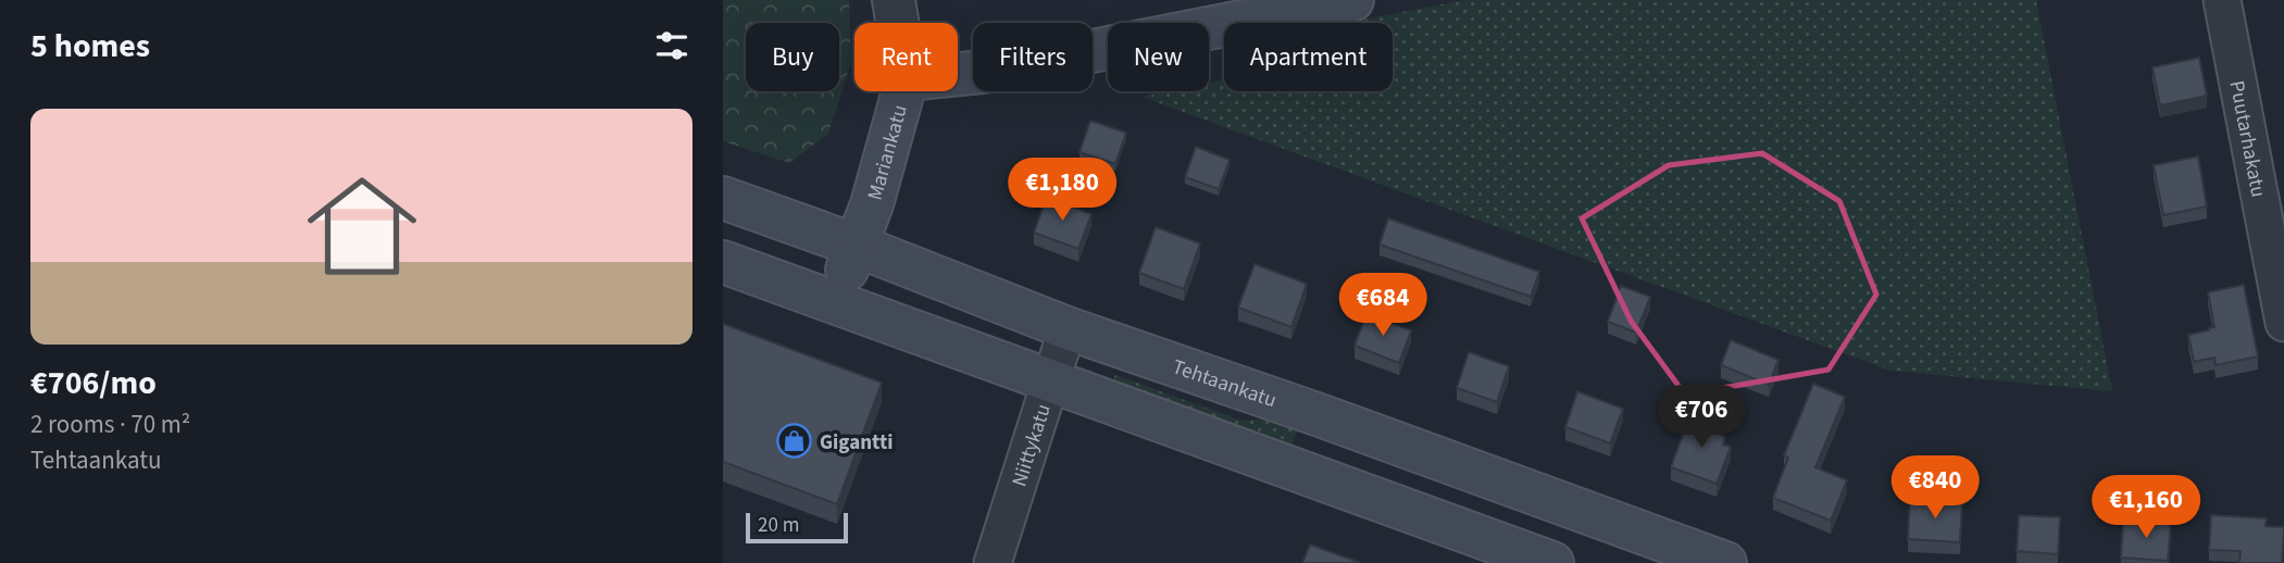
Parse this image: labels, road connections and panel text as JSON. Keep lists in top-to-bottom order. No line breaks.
{"streets":{"main road":["Mariankatu","Tehtaankatu"],"street":["Puutarhakatu","Niittykatu"]},"crossings":[["Mariankatu","Tehtaankatu"],["Tehtaankatu","Niittykatu"]],"places":{"shop":["Gigantti"]},"scale_bar":"20 m","page":{"heading":"5 homes","chip":["Buy","Rent","Filters","New","Apartment"],"list":[{"name":"€706/mo","note":"2 rooms · 70 m² · Tehtaankatu"}],"price":["€1,180","€684","€706","€840","€1,160"],"scale":"20 m"}}
